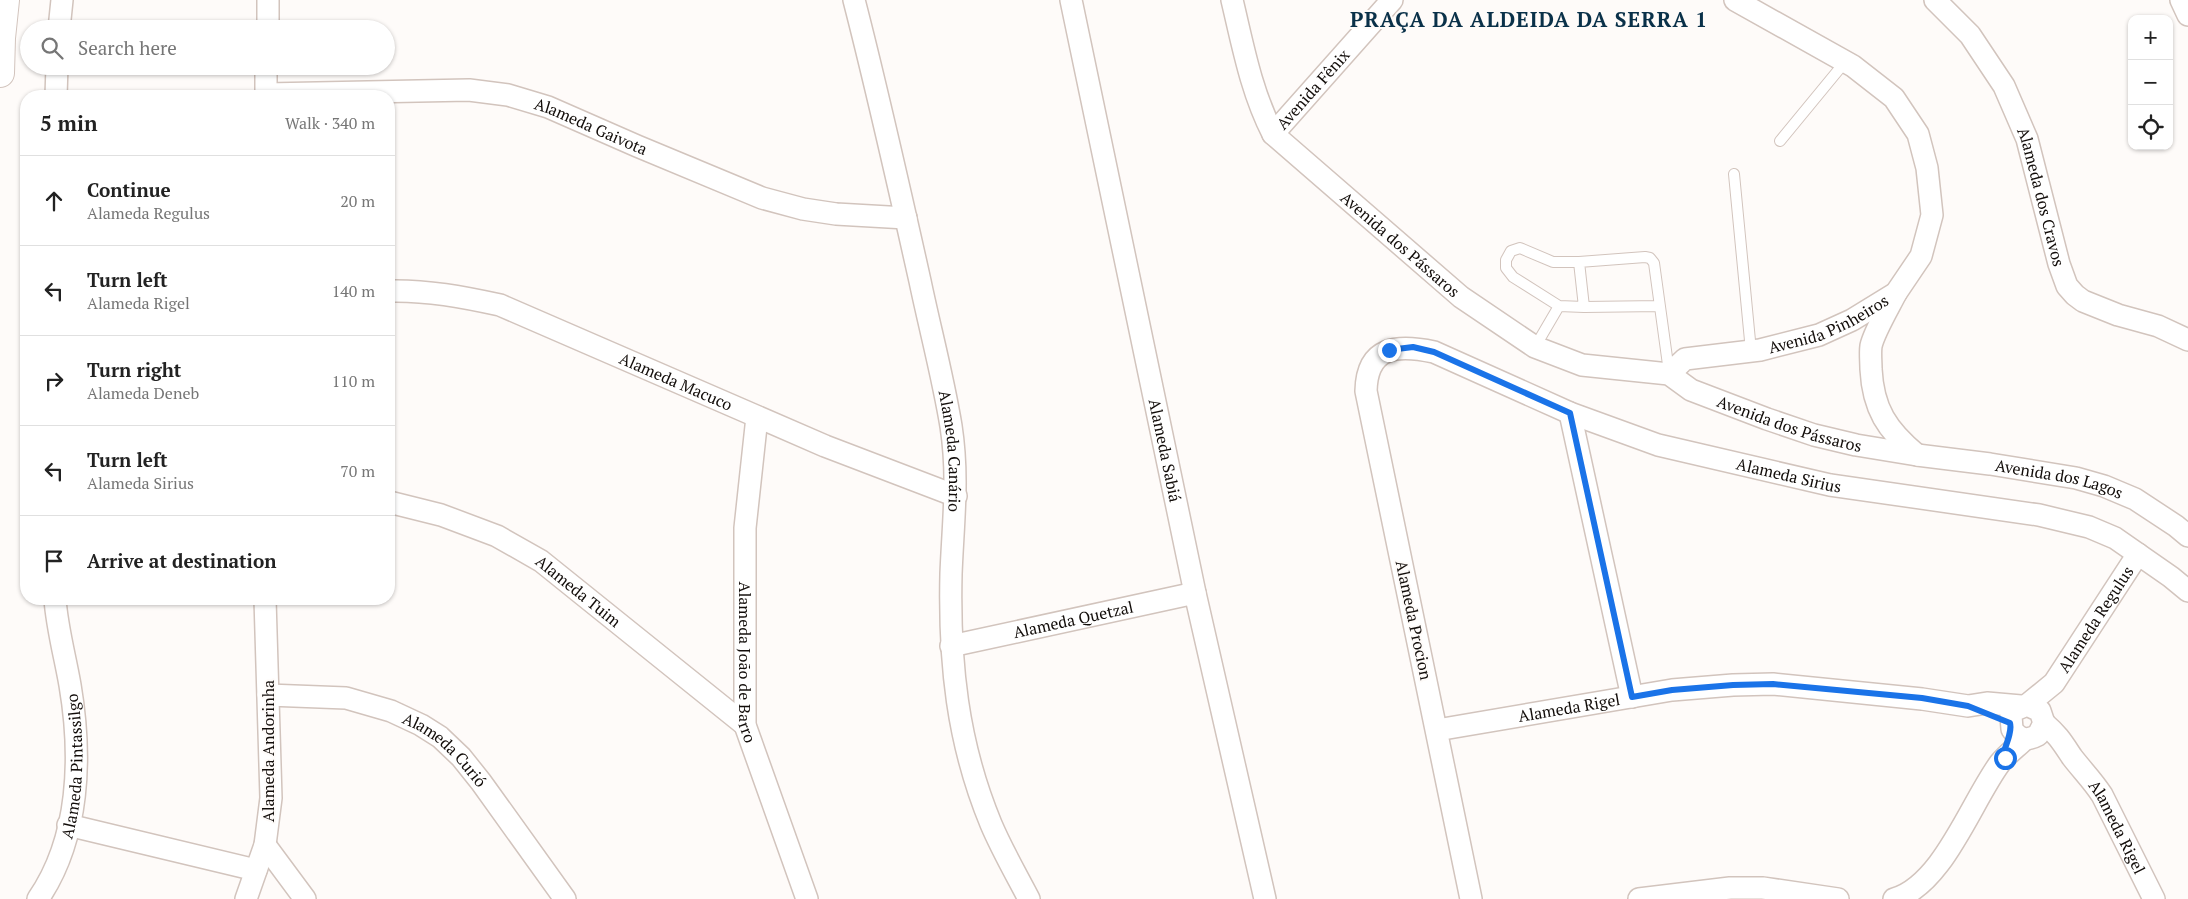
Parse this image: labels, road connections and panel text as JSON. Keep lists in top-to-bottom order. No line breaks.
{"streets":{"street":["Avenida Fênix","Alameda Gaivota","Alameda dos Cravos","Avenida dos Pássaros","Avenida Pinheiros","Alameda Macuco","Alameda Sabiá","Alameda Canário","Alameda Sirius","Avenida dos Lagos","Alameda Tuim","Alameda Regulus","Alameda Quetzal","Alameda Procion","Alameda João de Barro","Alameda Rigel","Alameda Andorinha","Alameda Curió","Alameda Pintassilgo"]},"crossings":[["Avenida Fênix","Avenida dos Pássaros"],["Alameda Gaivota","Alameda Canário"],["Avenida dos Pássaros","Avenida Pinheiros"],["Avenida dos Pássaros","Avenida dos Lagos"],["Avenida Pinheiros","Avenida dos Lagos"],["Alameda Macuco","Alameda Canário"],["Alameda Macuco","Alameda João de Barro"],["Alameda Sabiá","Alameda Quetzal"],["Alameda Canário","Alameda Quetzal"],["Alameda Sirius","Alameda Regulus"],["Alameda Sirius","Alameda Procion"],["Alameda Tuim","Alameda João de Barro"],["Alameda Regulus","Alameda Rigel"],["Alameda Procion","Alameda Rigel"],["Alameda Andorinha","Alameda Curió"]],"districts":["PRAÇA DA ALDEIDA DA SERRA 1"],"page":{"map_buttons":["+","−"],"search":"Search here","heading":["5 min","Walk · 340 m"],"list":[["Continue","Alameda Regulus","20 m"],["Turn left","Alameda Rigel","140 m"],["Turn right","Alameda Deneb","110 m"],["Turn left","Alameda Sirius","70 m"],"Arrive at destination"]}}
